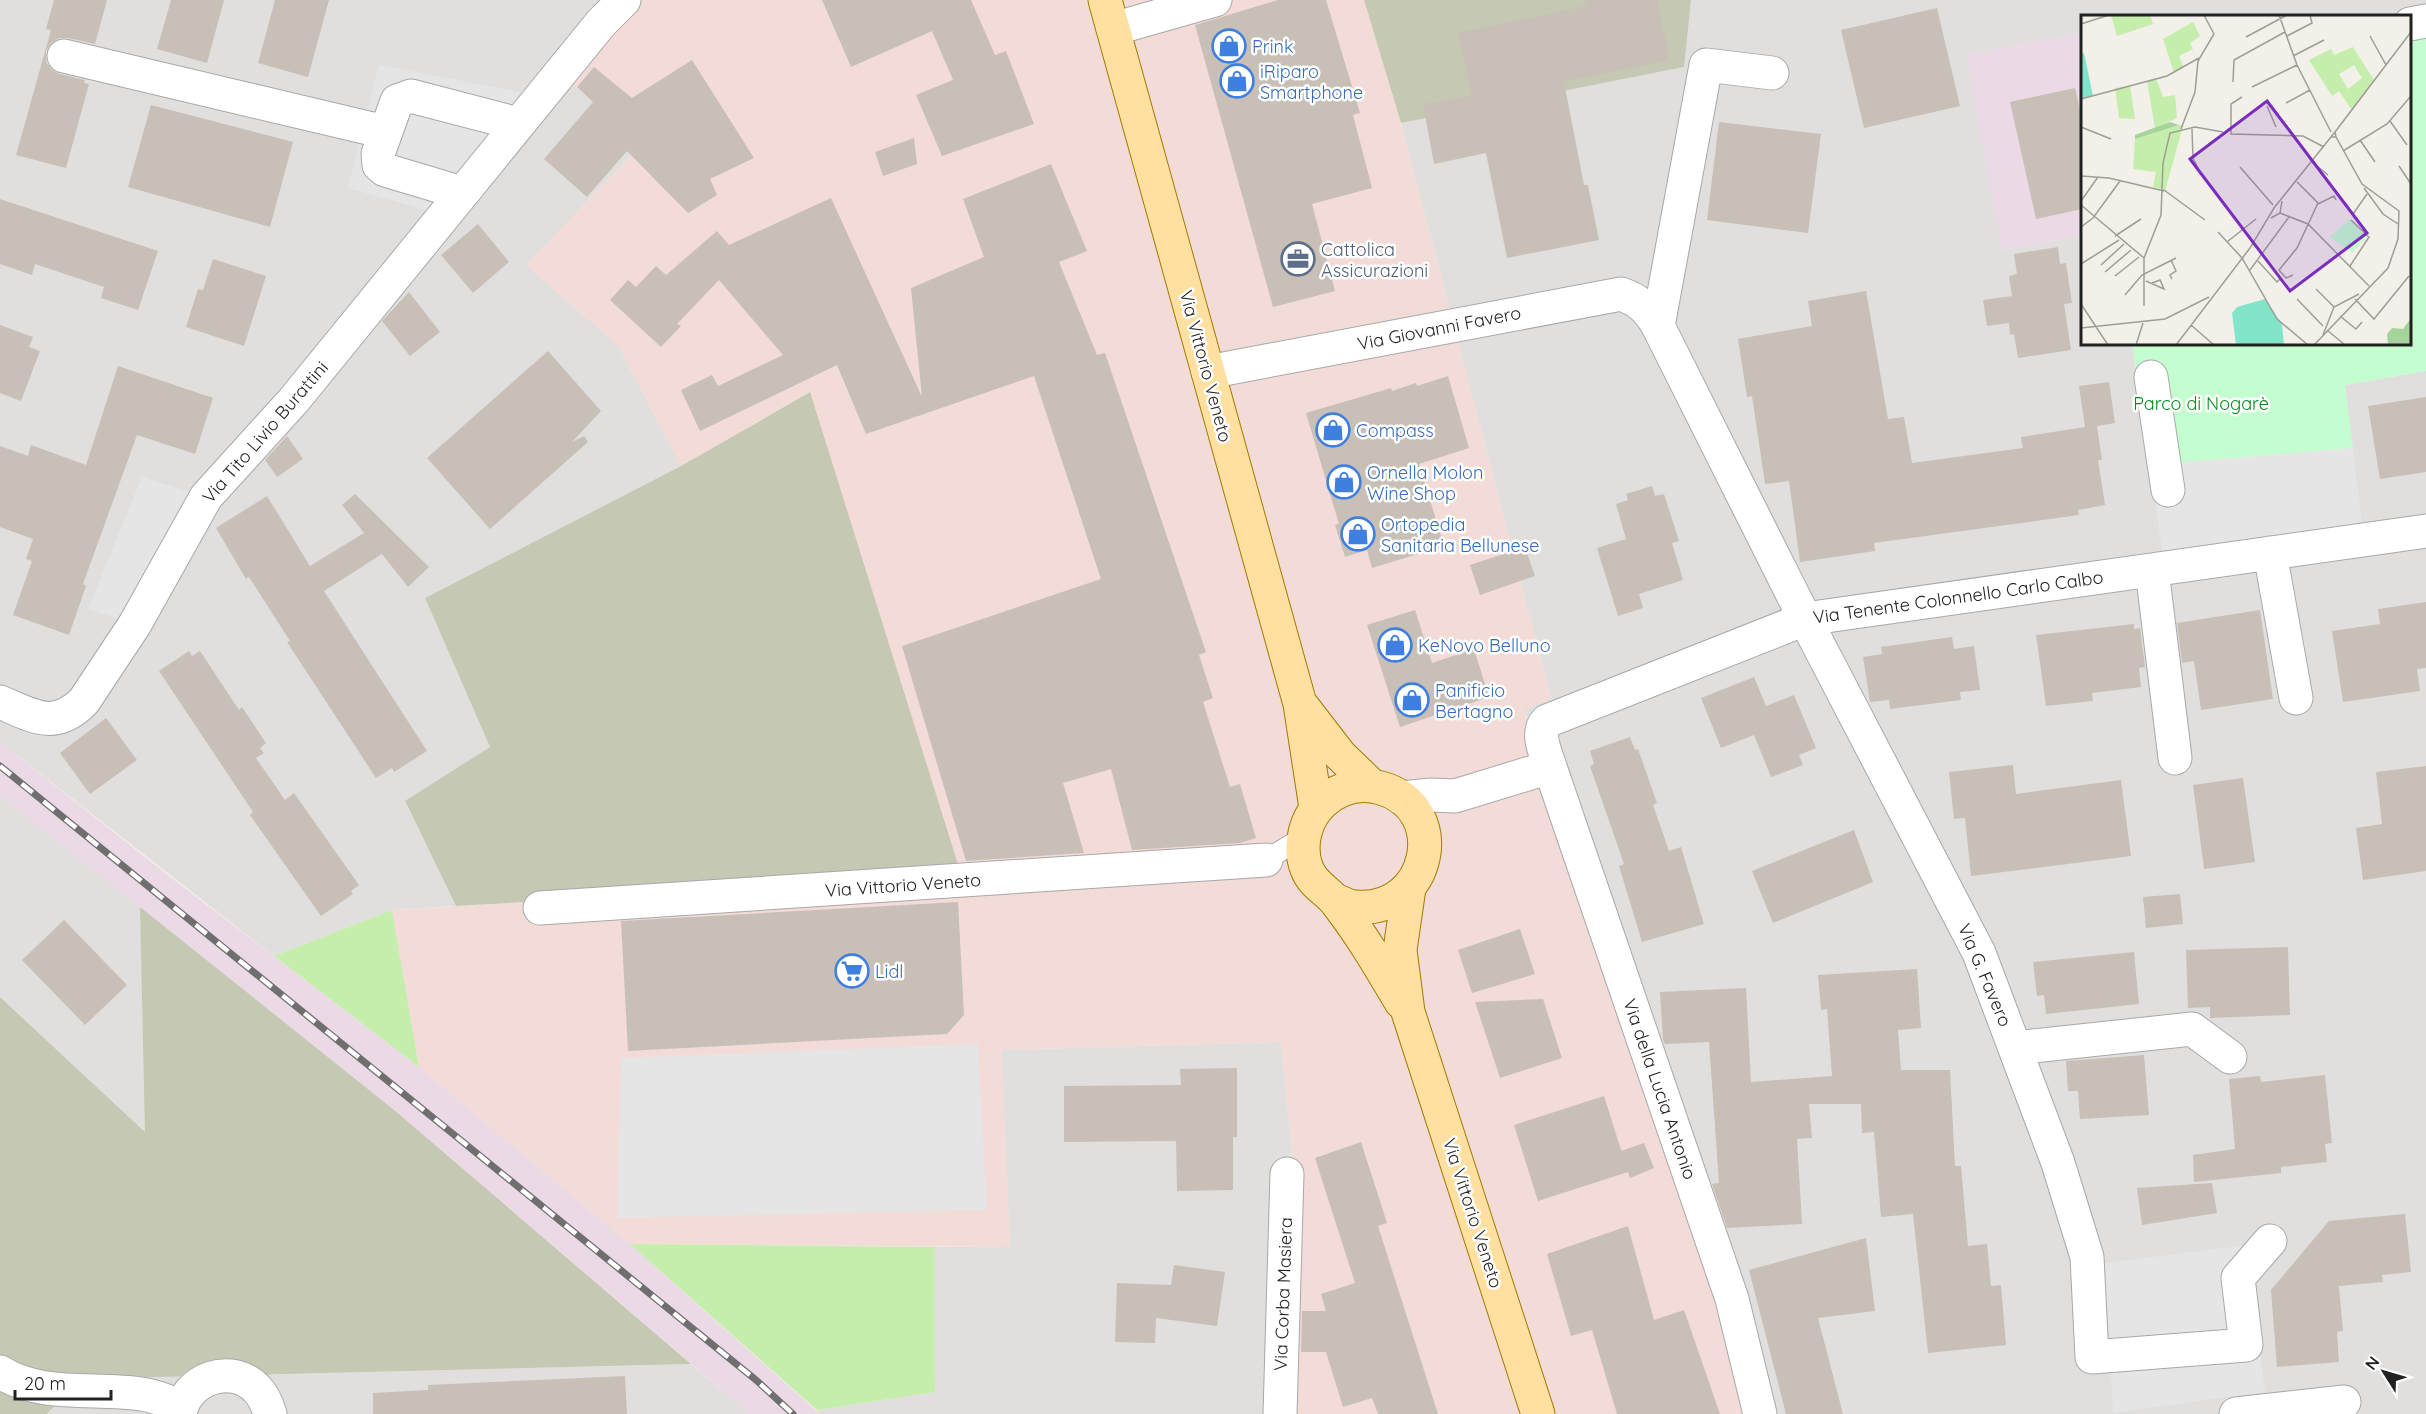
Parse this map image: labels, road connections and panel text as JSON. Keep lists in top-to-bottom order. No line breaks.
{"streets":{"main road":["Via Vittorio Veneto"],"street":["Via Giovanni Favero","Via Tito Livio Burattini","Via Tenente Colonnello Carlo Calbo","Via G. Favero","Via della Lucia Antonio","Via Corba Masiera"]},"crossings":[["Via Giovanni Favero","Via Vittorio Veneto"],["Via Giovanni Favero","Via Tenente Colonnello Carlo Calbo"],["Via Giovanni Favero","Via G. Favero"],["Via Tenente Colonnello Carlo Calbo","Via G. Favero"],["Via Tenente Colonnello Carlo Calbo","Via della Lucia Antonio"]],"parks":["Parco di Nogarè"],"places":{"shop":["Prink","iRiparo Smartphone","Compass","Ornella Molon Wine Shop","Ortopedia Sanitaria Bellunese","KeNovo Belluno","Panificio Bertagno"],"office":["Cattolica Assicurazioni"],"supermarket":["Lidl"]},"scale_bar":"20 m","north":"top left"}
